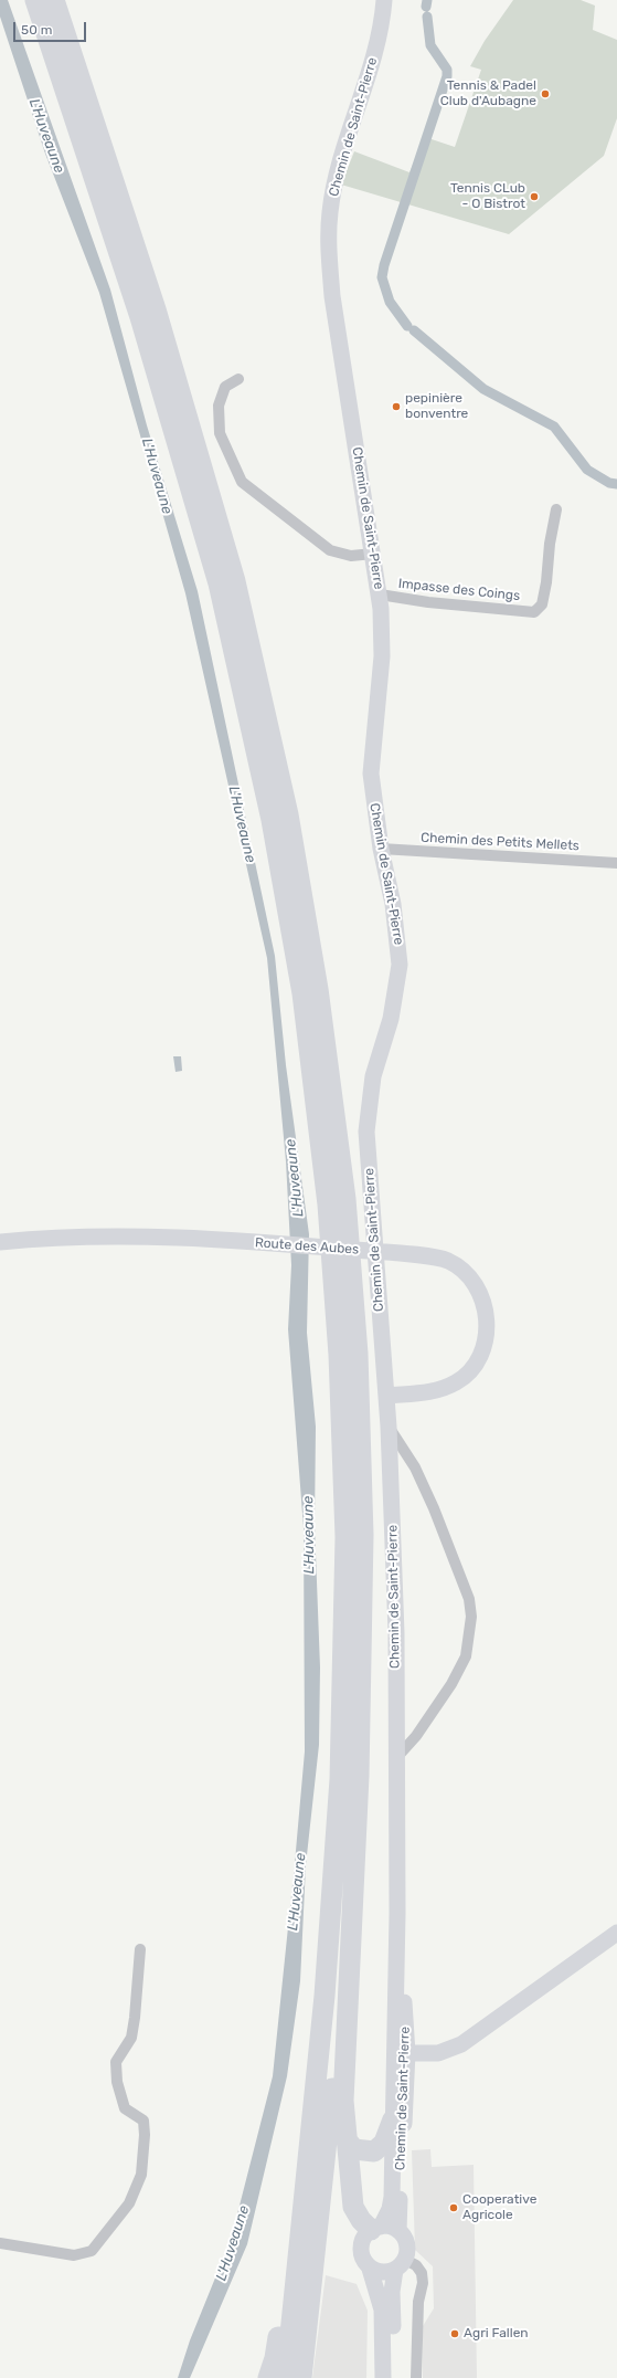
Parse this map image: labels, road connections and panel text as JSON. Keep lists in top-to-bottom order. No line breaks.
{"streets":{"main road":["Chemin de Saint-Pierre","Route des Aubes"],"street":["Impasse des Coings","Chemin des Petits Mellets"]},"crossings":[["Chemin de Saint-Pierre","Impasse des Coings"],["Chemin de Saint-Pierre","Chemin des Petits Mellets"],["Chemin de Saint-Pierre","Route des Aubes"]],"water":["L'Huveaune"],"places":["Tennis & Padel Club d'Aubagne","Tennis CLub - O Bistrot","pepinière bonventre","Cooperative Agricole","Agri Fallen"],"scale_bar":"50 m"}
